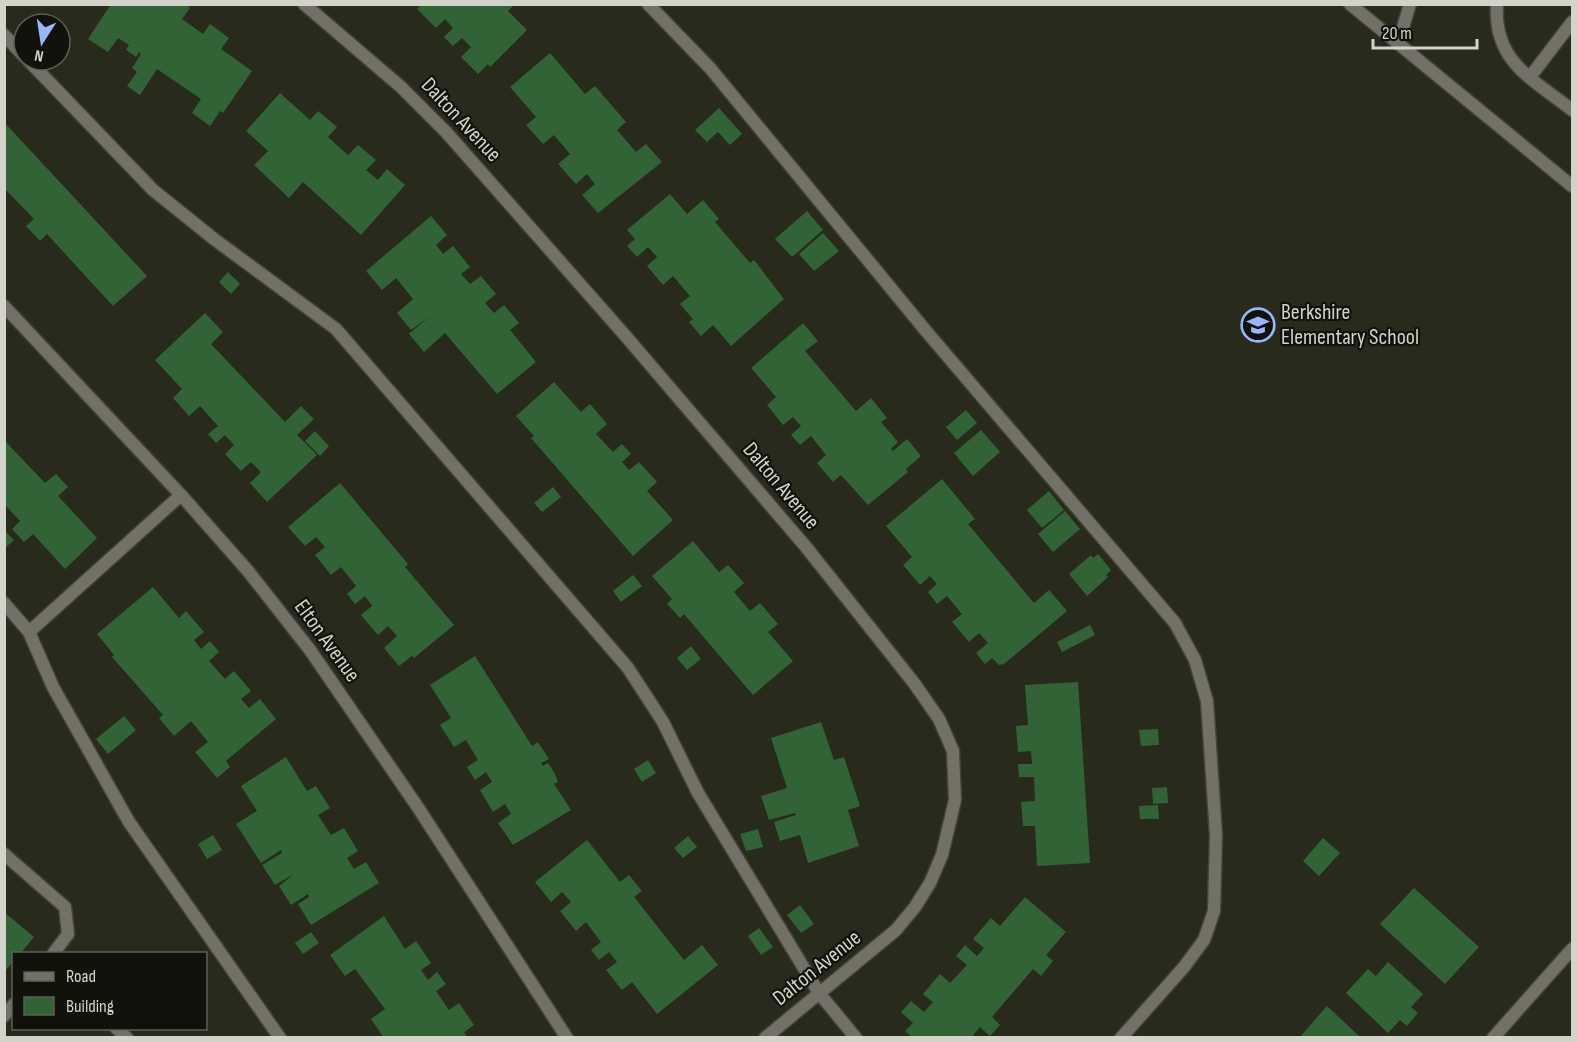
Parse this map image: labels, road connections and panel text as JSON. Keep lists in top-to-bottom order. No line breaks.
{"streets":{"street":["Dalton Avenue","Elton Avenue"]},"places":{"school or university":["Berkshire Elementary School"]},"legend":["Road","Building"],"scale_bar":"20 m","north":"bottom"}
